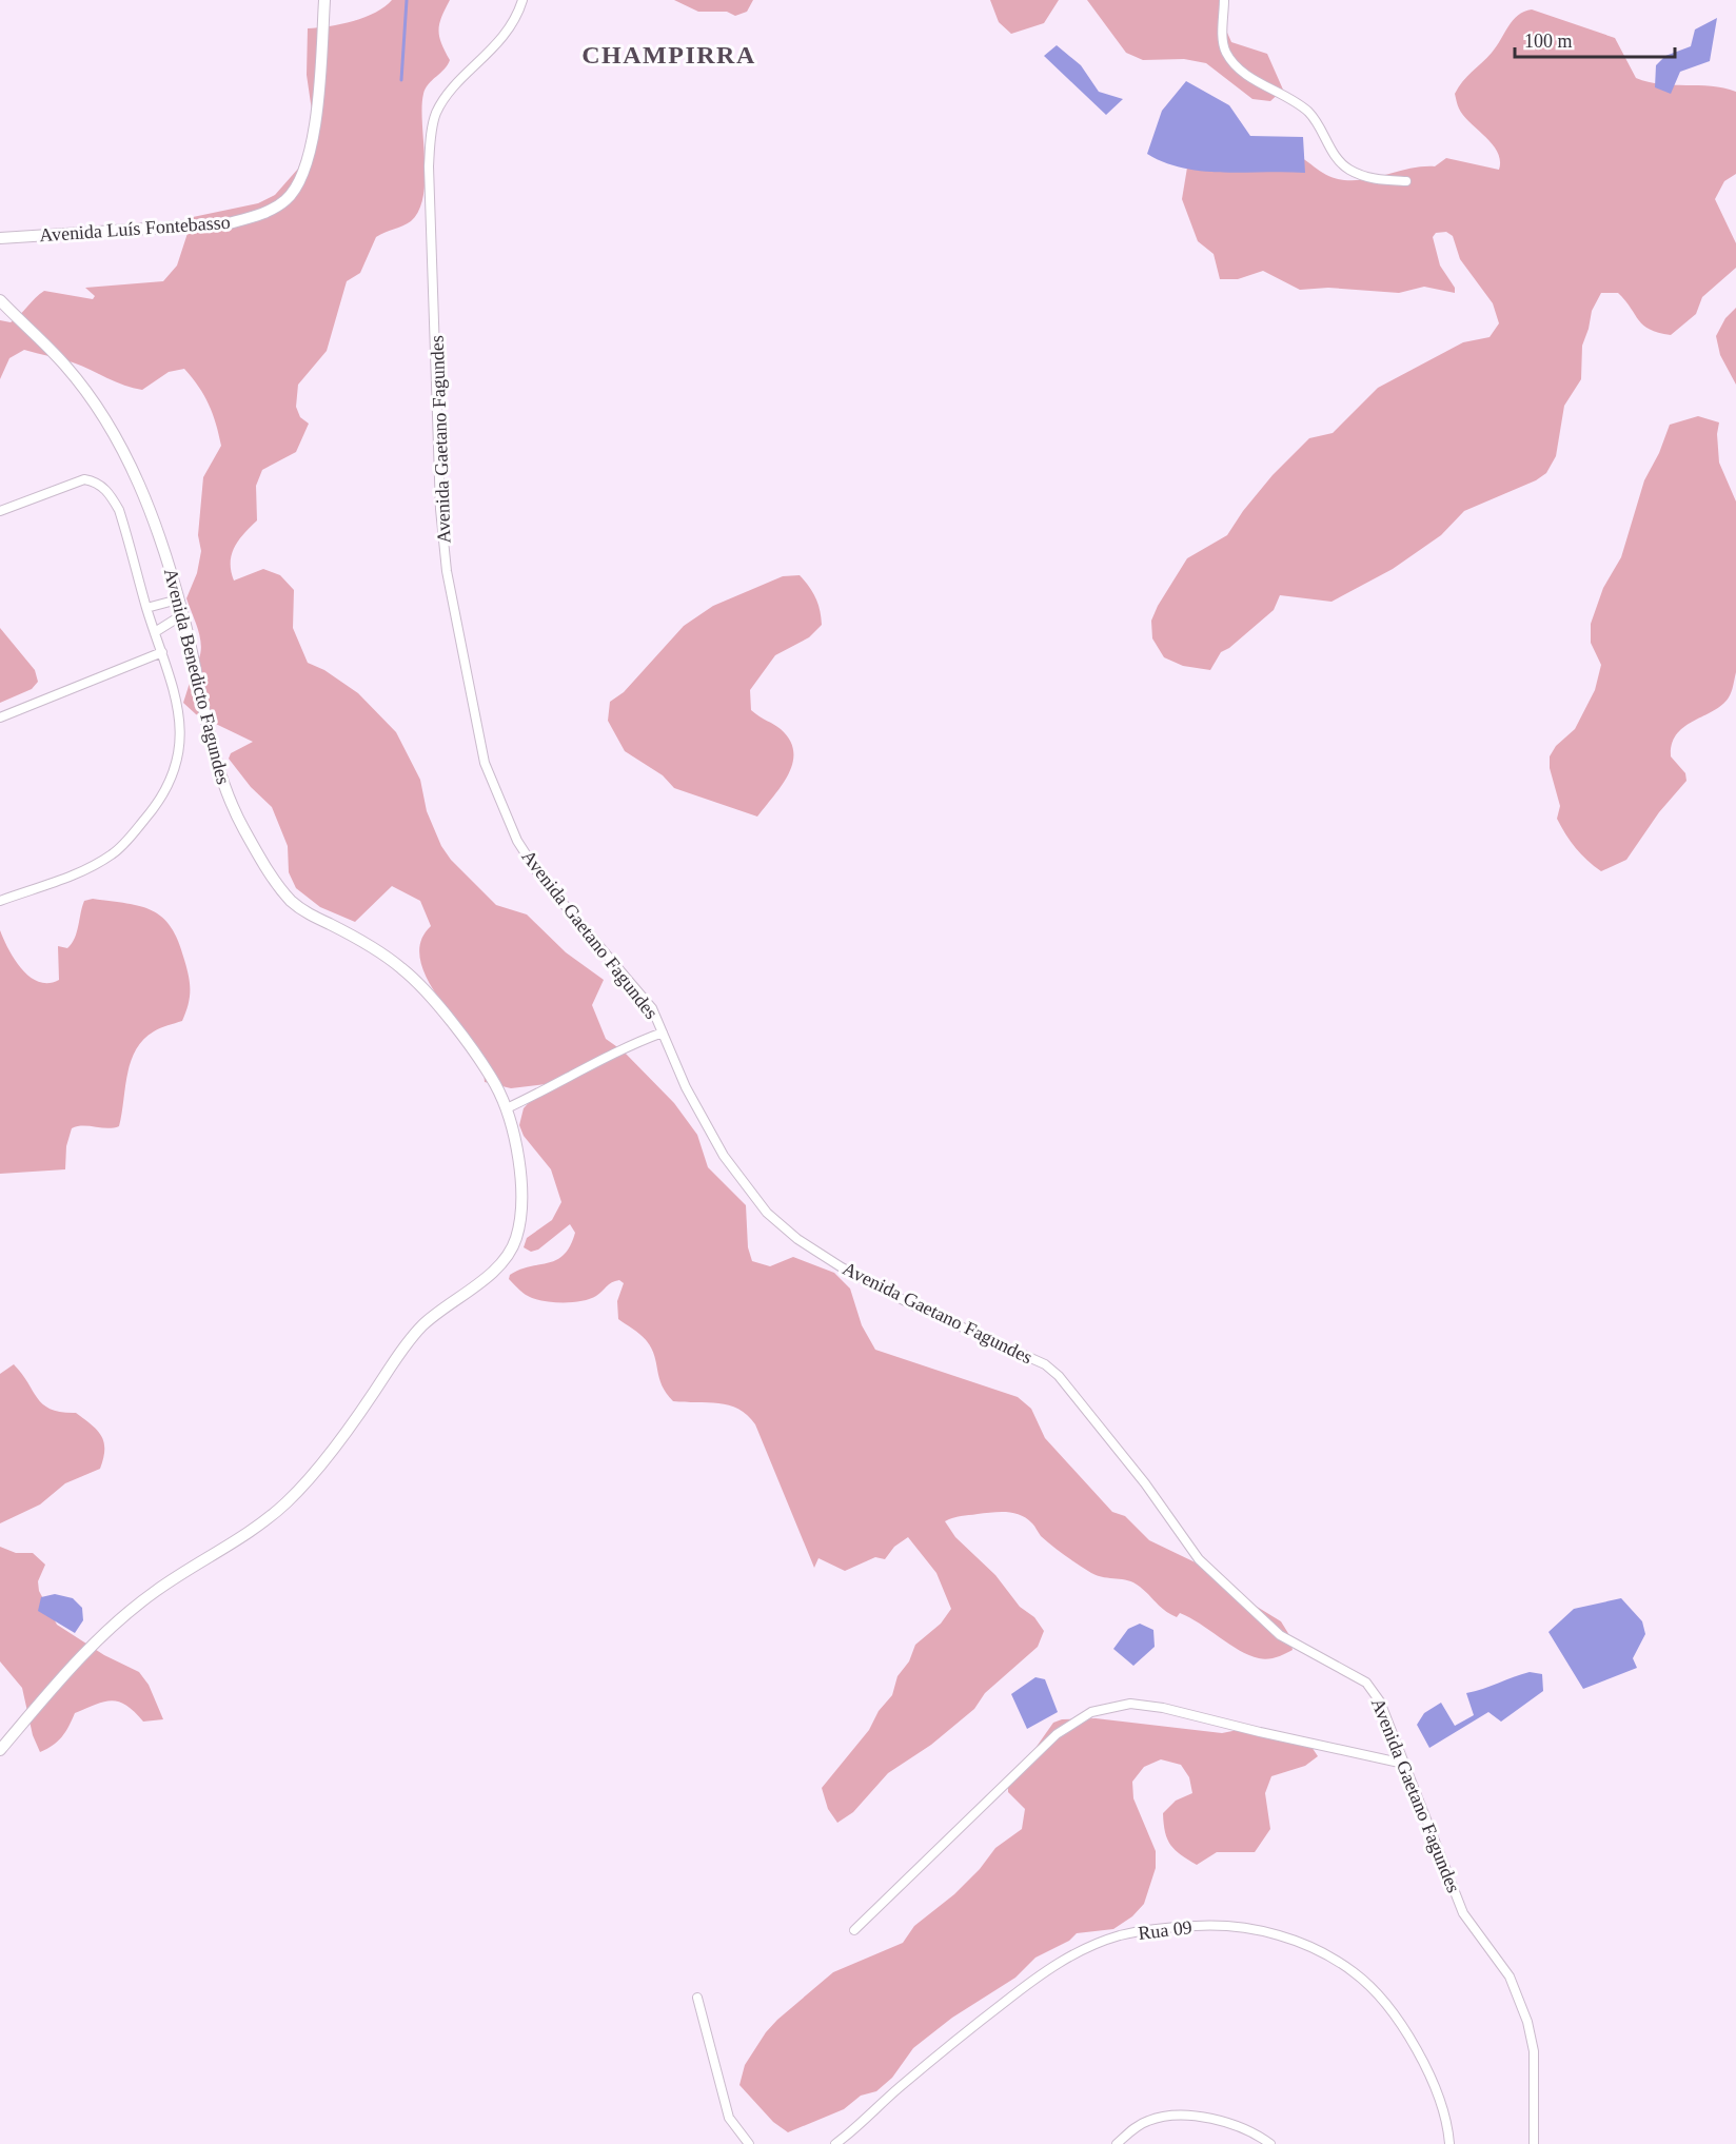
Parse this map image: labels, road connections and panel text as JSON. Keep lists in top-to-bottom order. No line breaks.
{"streets":{"street":["Avenida Luís Fontebasso","Avenida Gaetano Fagundes","Avenida Benedicto Fagundes","Rua 09"]},"districts":["CHAMPIRRA"],"scale_bar":"100 m"}
